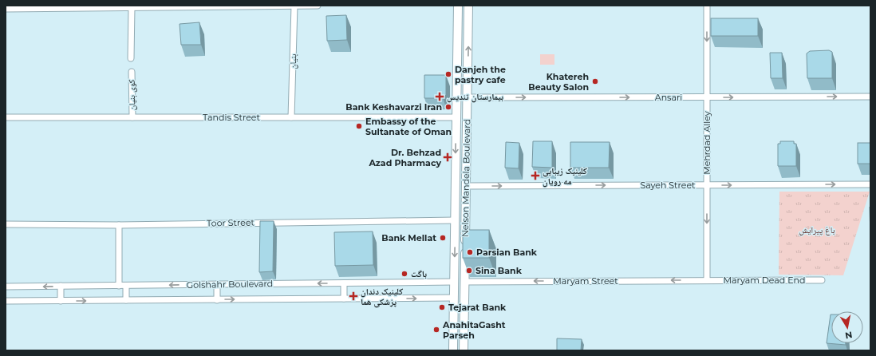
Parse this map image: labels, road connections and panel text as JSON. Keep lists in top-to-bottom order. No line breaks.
{"streets":{"main road":["Nelson Mandela Boulevard"],"street":["بنیان","کوی بنیان","Ansari","Tandis Street","Mehrdad Alley","Sayeh Street","Toor Street","Maryam Dead End","Maryam Street","Golshahr Boulevard"]},"crossings":[["بنیان","Tandis Street"],["کوی بنیان","Tandis Street"],["Ansari","Mehrdad Alley"],["Ansari","Nelson Mandela Boulevard"],["Tandis Street","Nelson Mandela Boulevard"],["Mehrdad Alley","Sayeh Street"],["Mehrdad Alley","Maryam Dead End"],["Mehrdad Alley","Maryam Street"],["Nelson Mandela Boulevard","Sayeh Street"],["Nelson Mandela Boulevard","Toor Street"],["Nelson Mandela Boulevard","Maryam Street"],["Nelson Mandela Boulevard","Golshahr Boulevard"],["Maryam Dead End","Maryam Street"]],"one_way":["Ansari","Mehrdad Alley","Sayeh Street","Maryam Street"],"parks":["باغ پیرایش"],"places":{"other":["Danjeh the pastry cafe","Khatereh Beauty Salon","Bank Keshavarzi Iran","Embassy of the Sultanate of Oman","Bank Mellat","Parsian Bank","Sina Bank","باگت","Tejarat Bank","AnahitaGasht Parseh"],"health":["بیمارستان تندیس","Dr. Behzad Azad Pharmacy","کلینیک زیبایی مه رویان","کلینیک دندان پزشکی هما"]},"north":"bottom"}
